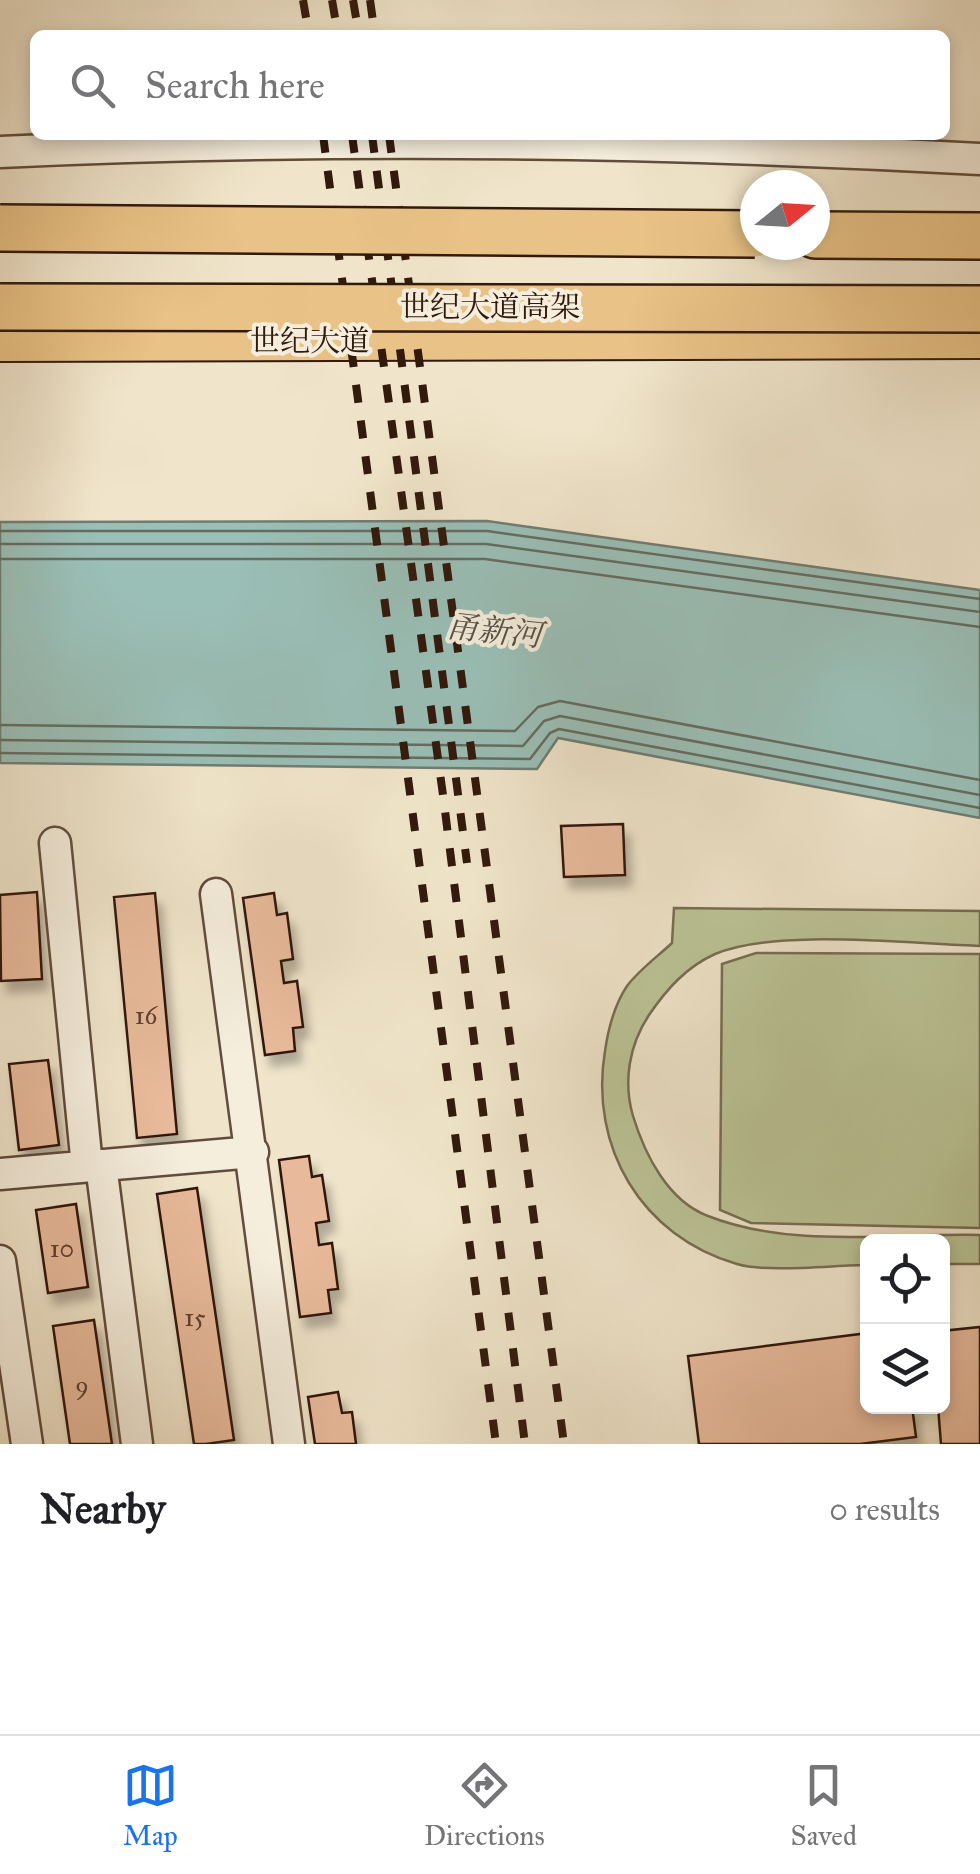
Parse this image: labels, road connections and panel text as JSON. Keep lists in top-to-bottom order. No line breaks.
{"streets":{"highway":["世纪大道高架"],"main road":["世纪大道"]},"water":["甬新河"],"house_numbers":["16","10","15","9"],"north":"right","page":{"search":"Search here","heading":["Nearby","0 results"],"nav":["Map","Directions","Saved"]}}
